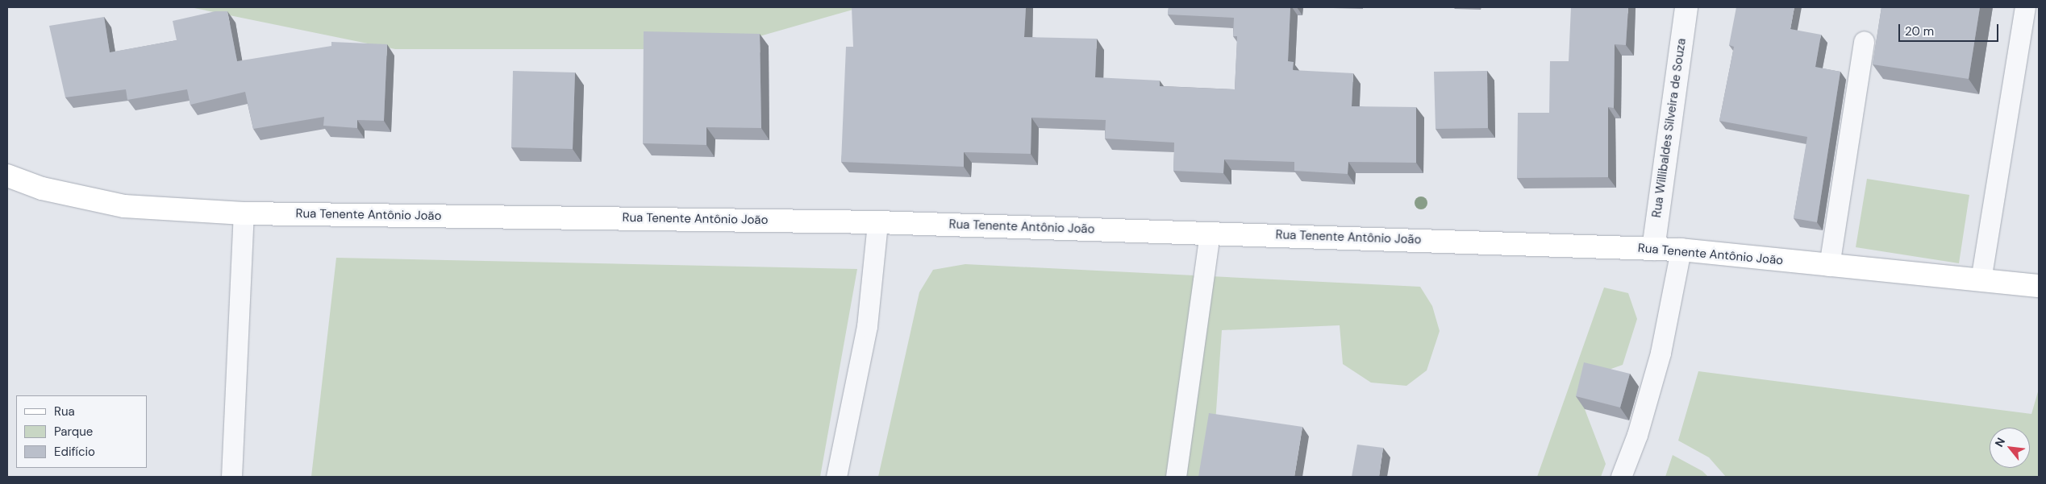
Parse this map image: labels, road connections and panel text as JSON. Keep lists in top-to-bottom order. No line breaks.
{"streets":{"street":["Rua Willibaldes Silveira de Souza","Rua Tenente Antônio João"]},"crossings":[["Rua Willibaldes Silveira de Souza","Rua Tenente Antônio João"]],"legend":["Rua","Parque","Edifício"],"scale_bar":"20 m","north":"top left"}
